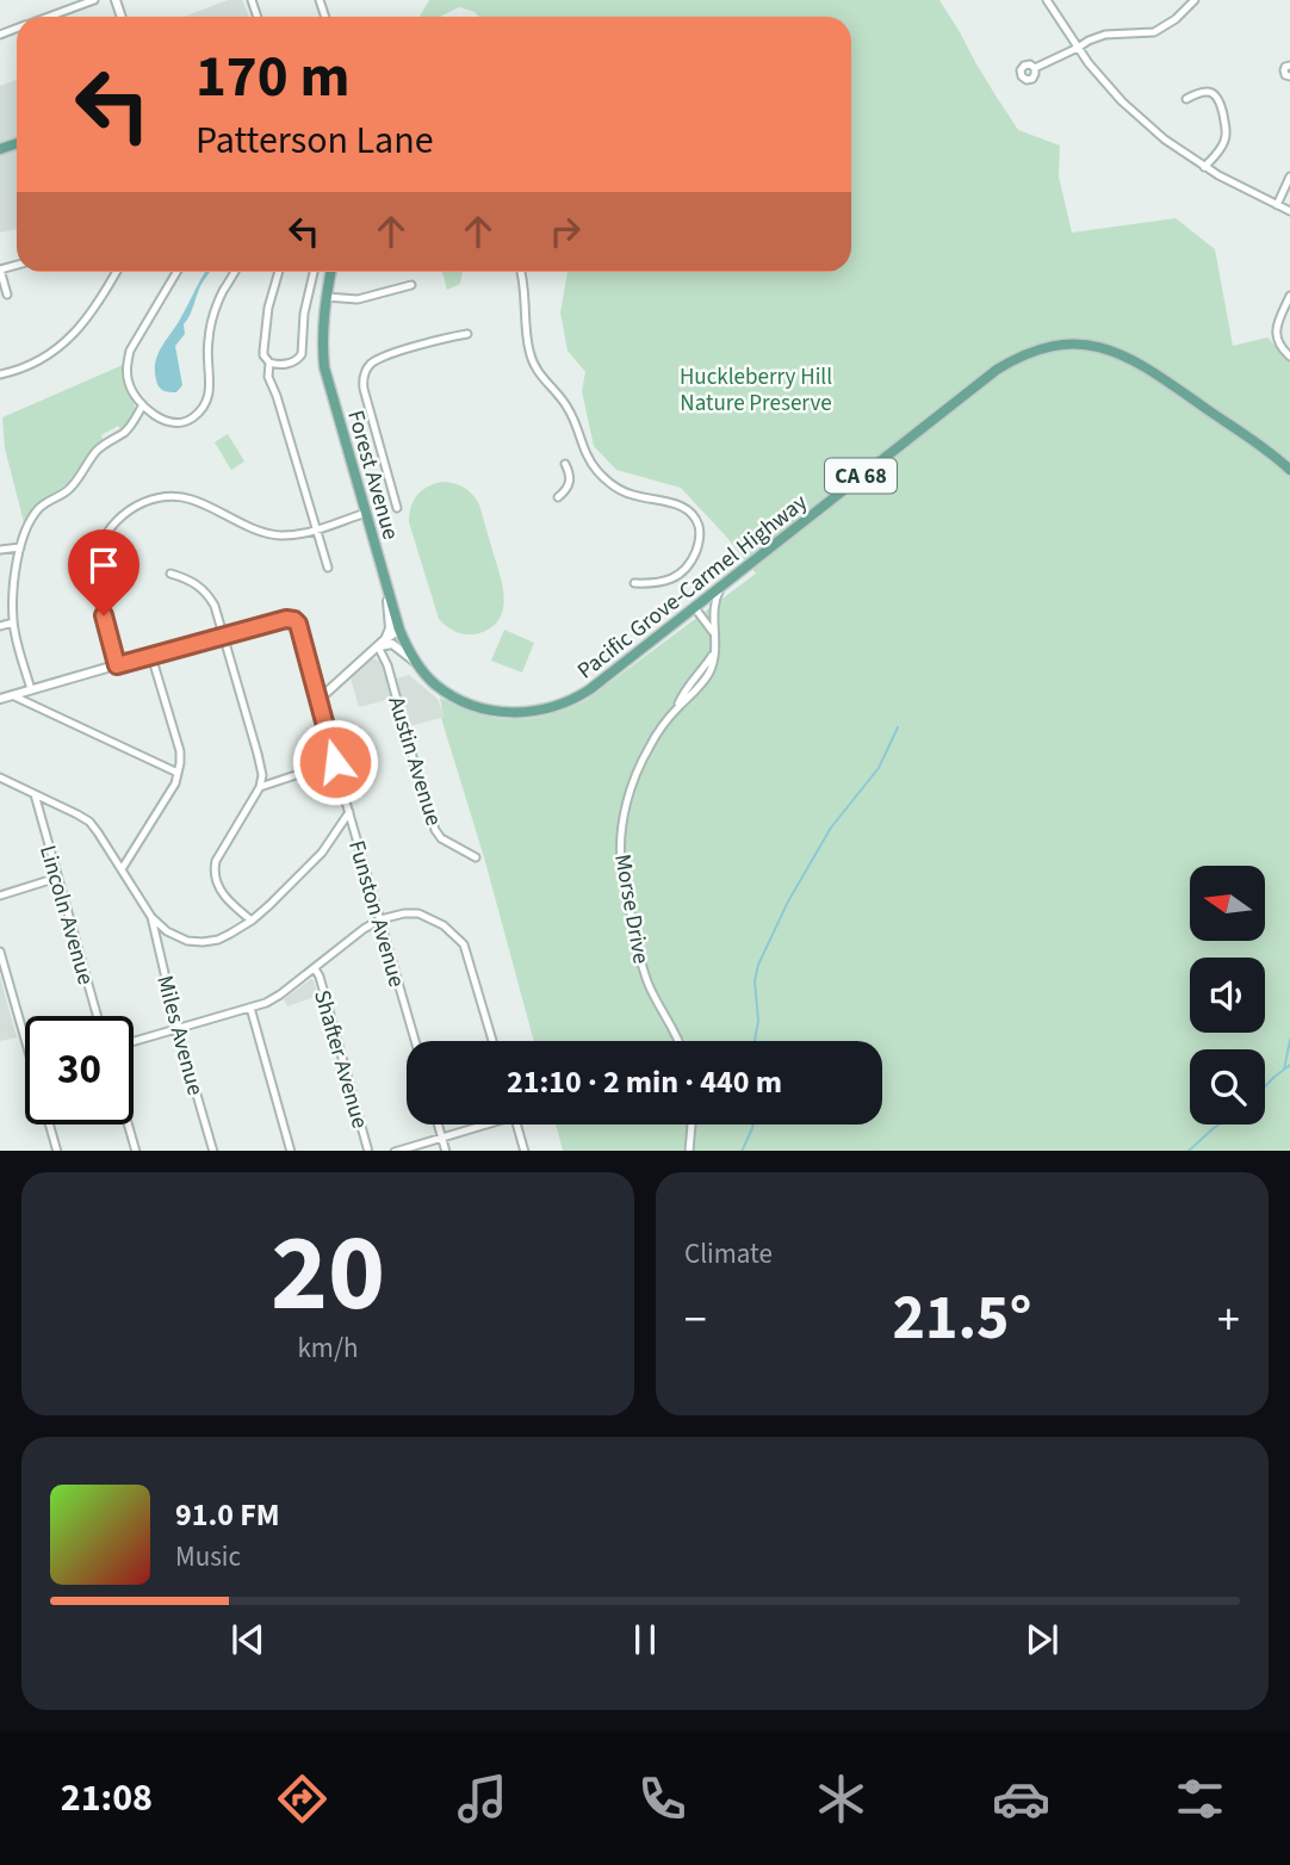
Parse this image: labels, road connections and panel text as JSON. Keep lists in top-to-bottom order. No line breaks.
{"streets":{"main road":["Forest Avenue","CA 68","Pacific Grove-Carmel Highway"],"street":["Austin Avenue","Morse Drive","Funston Avenue","Lincoln Avenue","Miles Avenue","Shafter Avenue"]},"crossings":[["Forest Avenue","Pacific Grove-Carmel Highway"],["Pacific Grove-Carmel Highway","Morse Drive"]],"parks":["Huckleberry Hill Nature Preserve"],"north":"left","page":{"turn":["170 m","Patterson Lane"],"limit":"30","trip":"21:10 · 2 min · 440 m","tile":[["20","km/h"],"Climate"],"heat":["−","21.5°","+"],"song":["91.0 FM","Music"],"tabs":"21:08"}}
